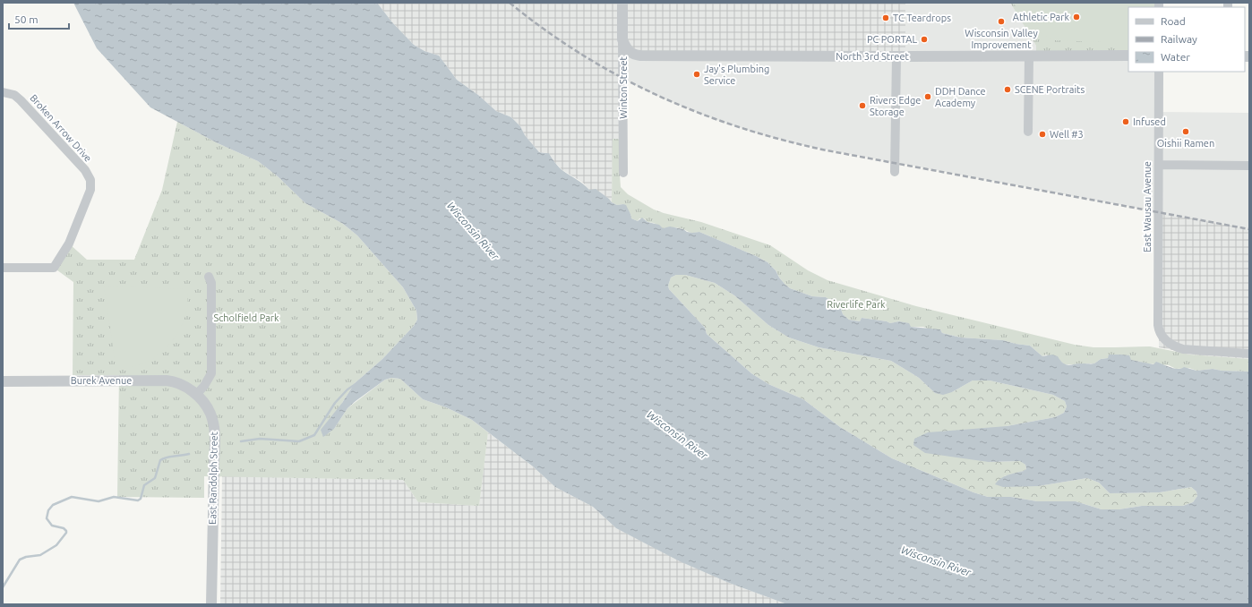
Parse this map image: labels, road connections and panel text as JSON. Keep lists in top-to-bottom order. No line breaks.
{"streets":{"street":["North 3rd Street","Winton Street","Broken Arrow Drive","East Wausau Avenue","Burek Avenue","East Randolph Street"]},"crossings":[["North 3rd Street","Winton Street"],["Burek Avenue","East Randolph Street"]],"water":["Wisconsin River"],"parks":["Riverlife Park","Scholfield Park"],"places":["Athletic Park","TC Teardrops","Wisconsin Valley Improvement","PC PORTAL","Jay's Plumbing Service","SCENE Portraits","DDH Dance Academy","Rivers Edge Storage","Infused","Oishii Ramen","Well #3"],"legend":["Road","Railway","Water"],"scale_bar":"50 m"}
